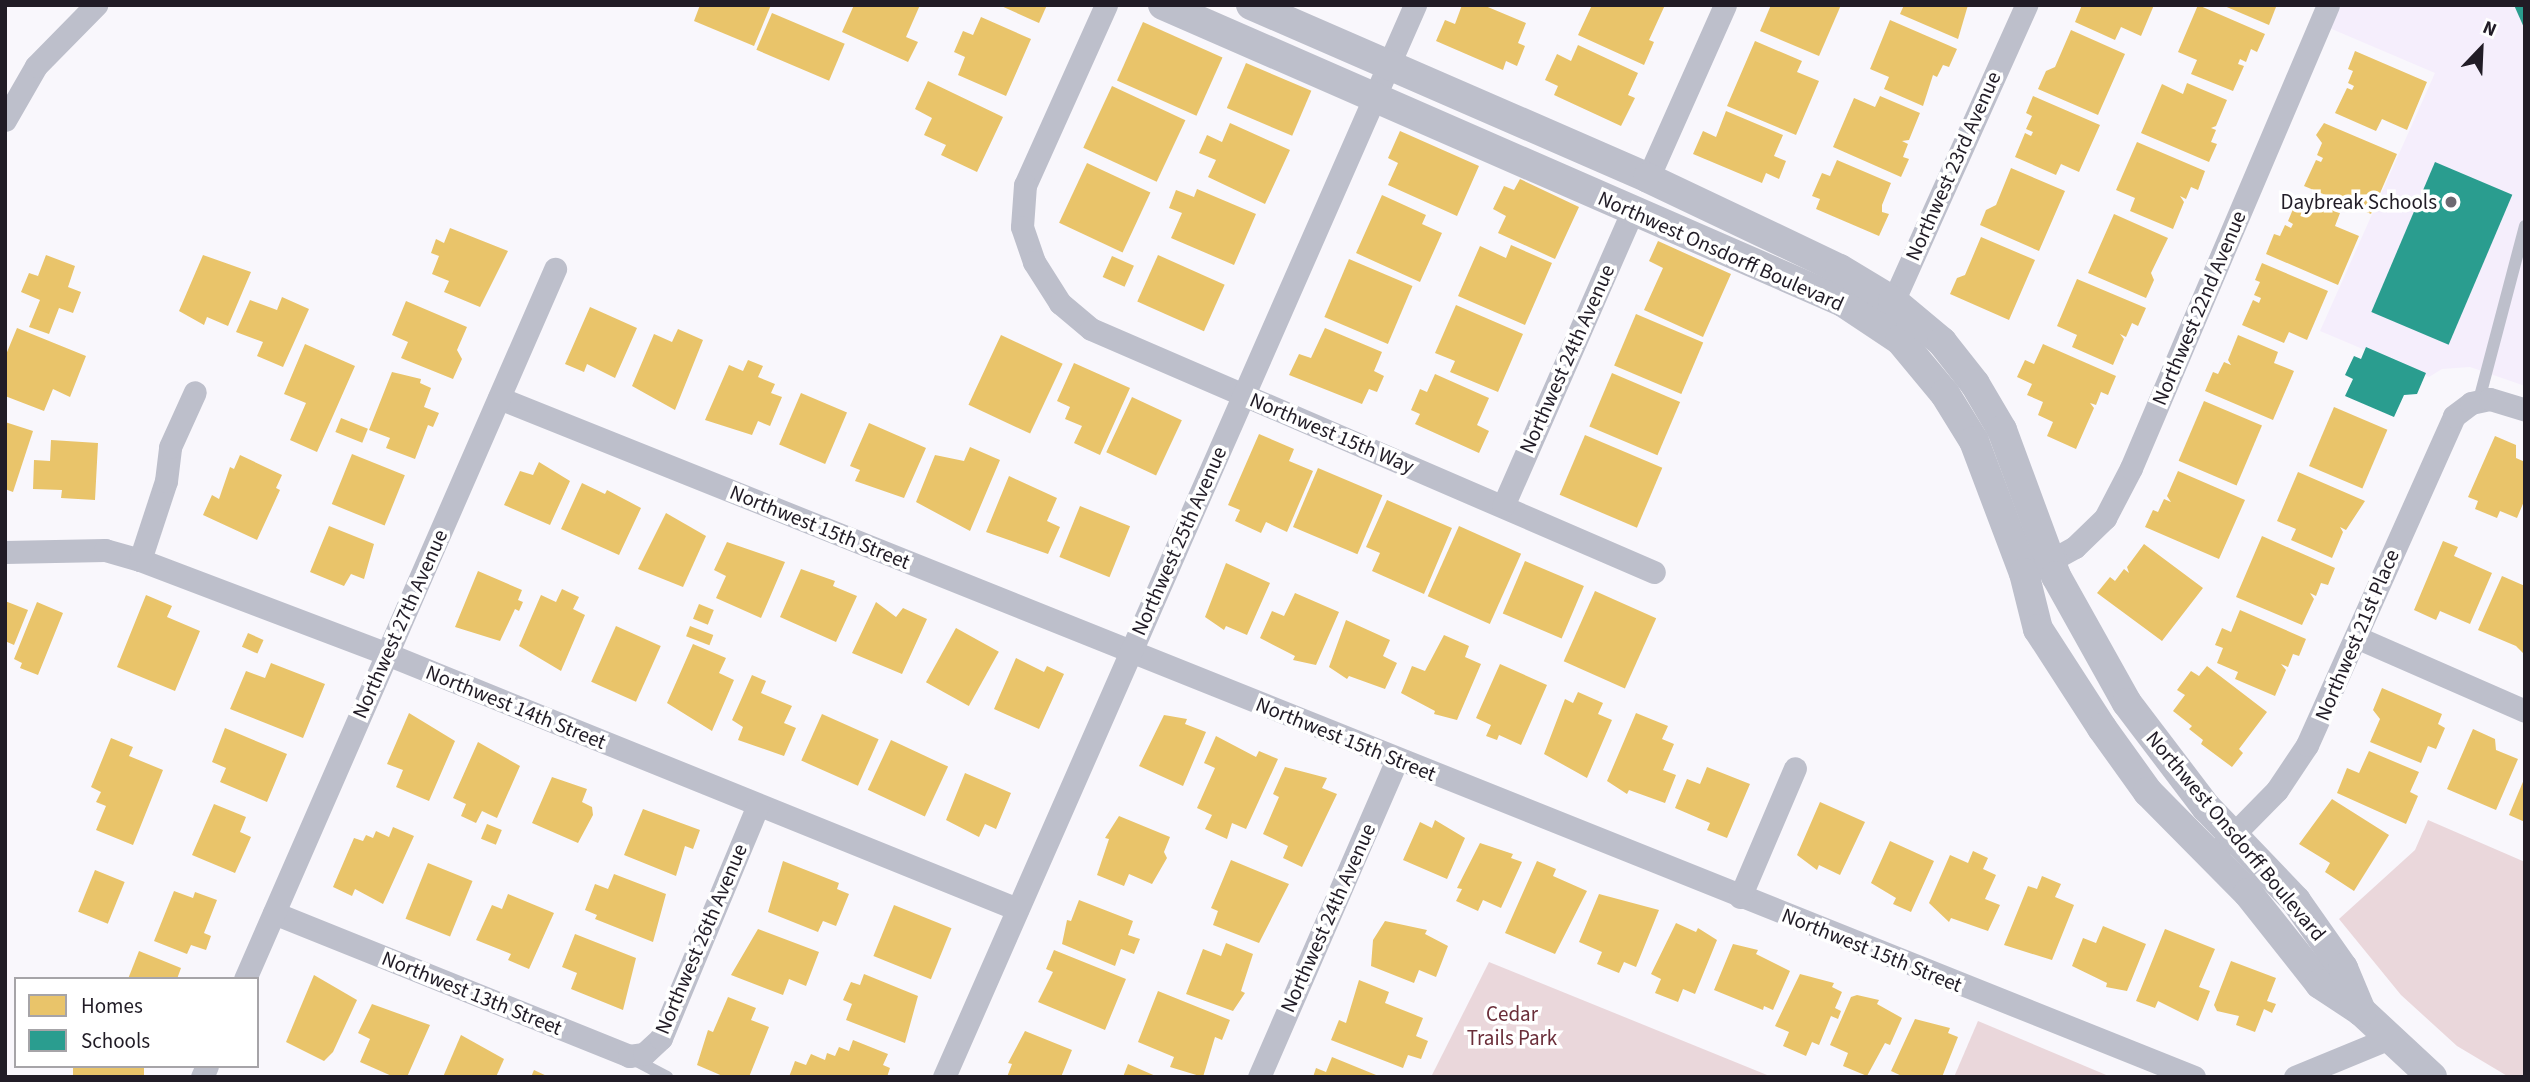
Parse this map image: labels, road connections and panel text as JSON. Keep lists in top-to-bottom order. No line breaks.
{"streets":{"street":["Northwest 23rd Avenue","Northwest Onsdorff Boulevard","Northwest 22nd Avenue","Northwest 24th Avenue","Northwest 15th Way","Northwest 15th Street","Northwest 25th Avenue","Northwest 27th Avenue","Northwest 21st Place","Northwest 14th Street","Northwest 26th Avenue","Northwest 13th Street"]},"crossings":[["Northwest 23rd Avenue","Northwest Onsdorff Boulevard"],["Northwest Onsdorff Boulevard","Northwest 22nd Avenue"],["Northwest Onsdorff Boulevard","Northwest 24th Avenue"],["Northwest Onsdorff Boulevard","Northwest 25th Avenue"],["Northwest Onsdorff Boulevard","Northwest 21st Place"],["Northwest 24th Avenue","Northwest 15th Way"],["Northwest 24th Avenue","Northwest 15th Street"],["Northwest 15th Way","Northwest 25th Avenue"],["Northwest 15th Street","Northwest 25th Avenue"],["Northwest 15th Street","Northwest 27th Avenue"],["Northwest 25th Avenue","Northwest 14th Street"],["Northwest 27th Avenue","Northwest 14th Street"],["Northwest 27th Avenue","Northwest 13th Street"],["Northwest 14th Street","Northwest 26th Avenue"],["Northwest 26th Avenue","Northwest 13th Street"]],"parks":["Cedar Trails Park"],"places":["Daybreak Schools"],"legend":["Homes","Schools"],"north":"top right"}
